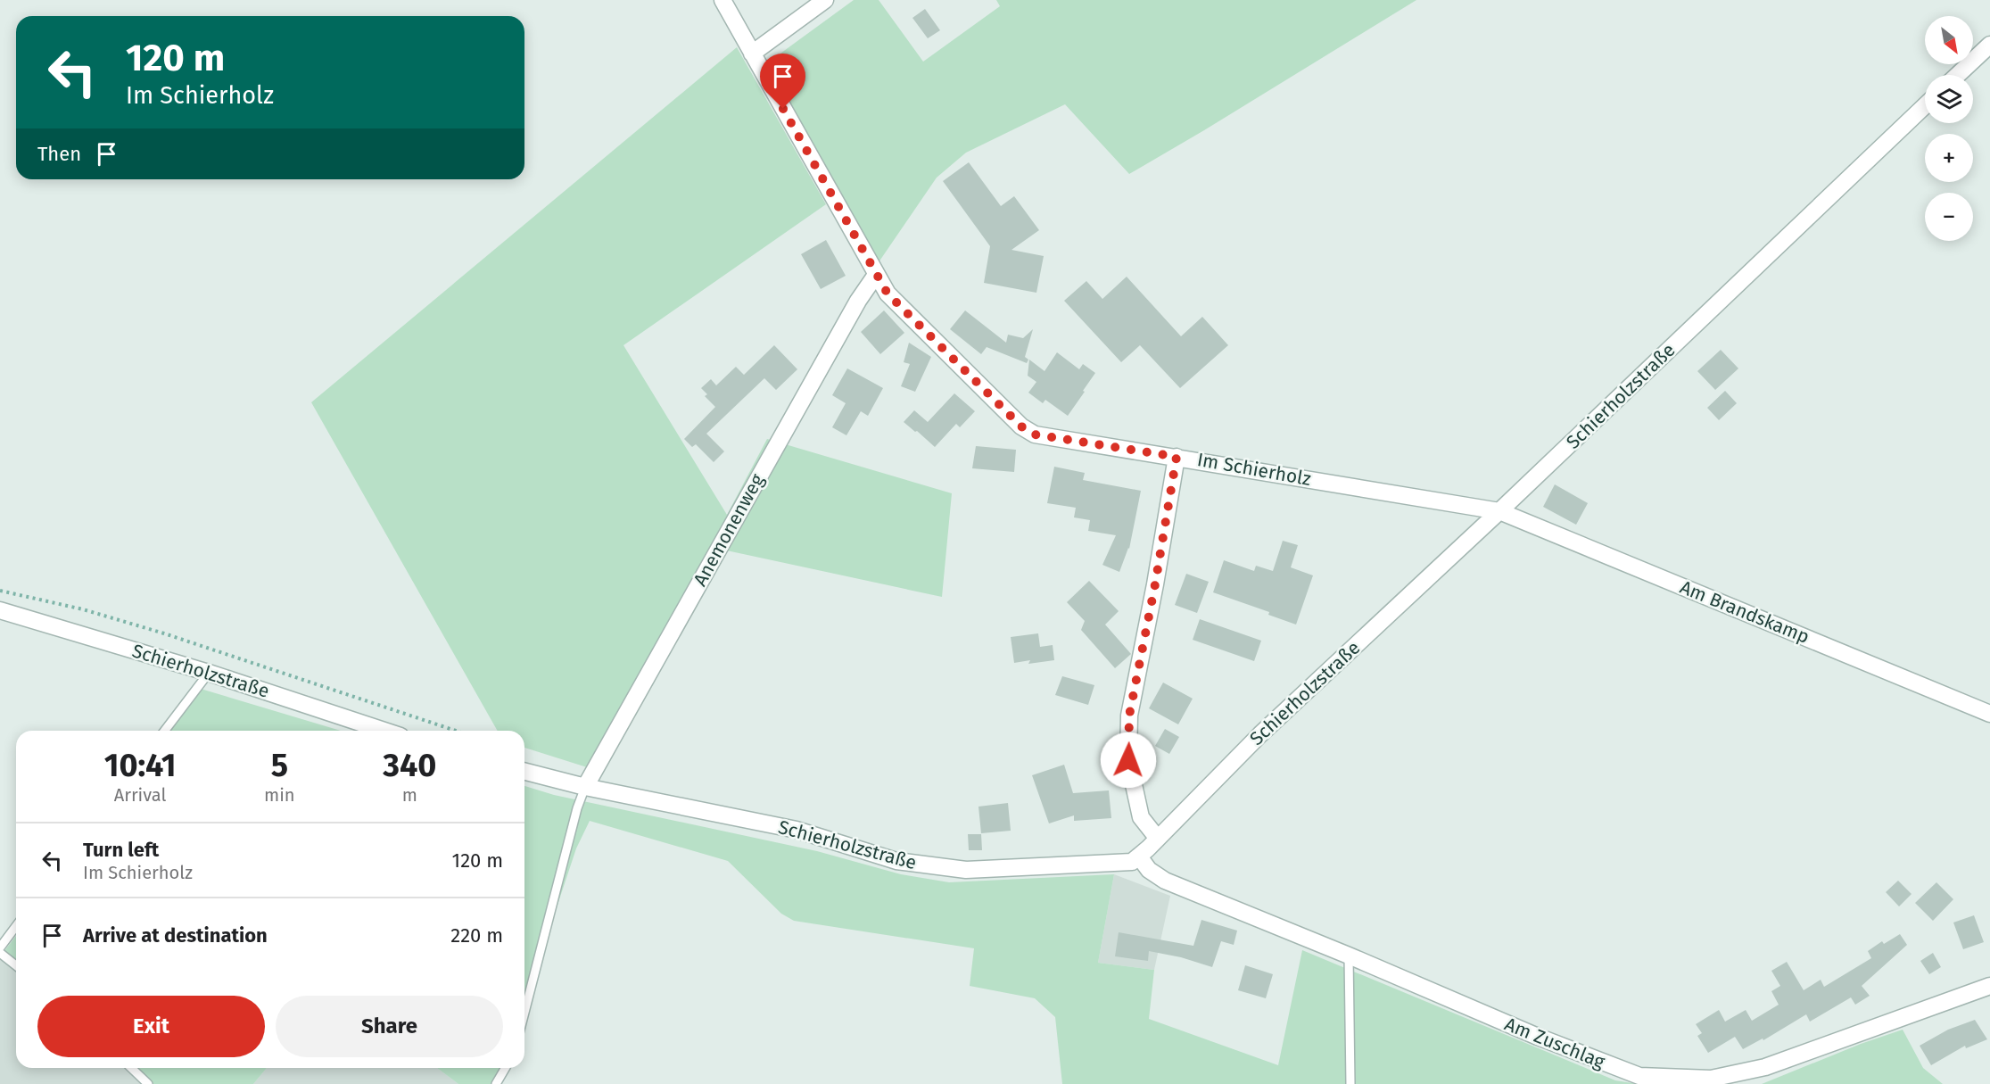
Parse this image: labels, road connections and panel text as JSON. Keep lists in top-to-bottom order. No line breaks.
{"streets":{"street":["Schierholzstraße","Im Schierholz","Anemonenweg","Am Brandskamp","Am Zuschlag"]},"crossings":[["Schierholzstraße","Im Schierholz"],["Schierholzstraße","Anemonenweg"],["Schierholzstraße","Am Brandskamp"],["Schierholzstraße","Am Zuschlag"],["Im Schierholz","Anemonenweg"],["Im Schierholz","Am Brandskamp"]],"north":"bottom right","page":{"map_buttons":["+","−"],"turn":["120 m","Im Schierholz"],"then":"Then","eta":["10:41","Arrival","5","min","340","m"],"list":[{"name":"Turn left","note":"Im Schierholz","value":"120 m"},{"name":"Arrive at destination","value":"220 m"}],"buttons":["Exit","Share"]}}
